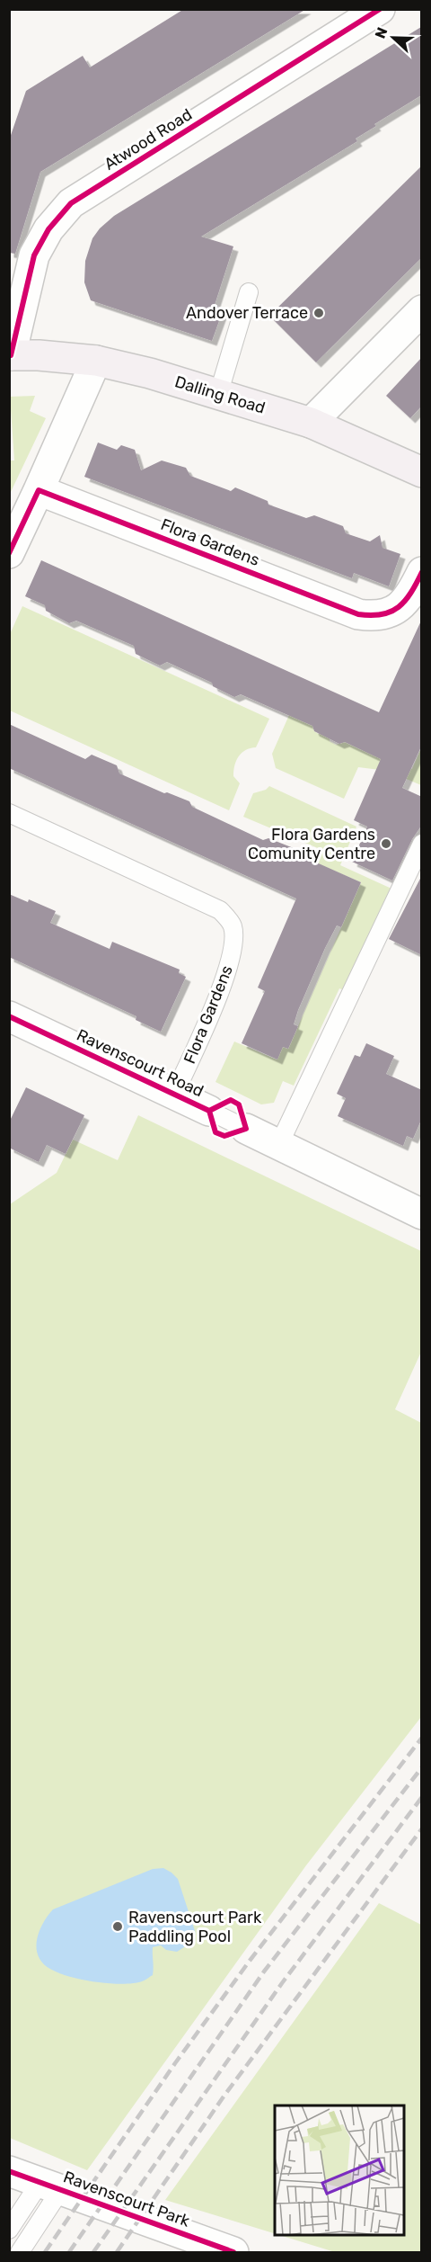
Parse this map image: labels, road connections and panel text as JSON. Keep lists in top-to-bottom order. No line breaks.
{"streets":{"main road":["Dalling Road"],"street":["Atwood Road","Flora Gardens","Ravenscourt Road","Ravenscourt Park"]},"crossings":[["Atwood Road","Dalling Road"],["Flora Gardens","Ravenscourt Road"]],"places":["Andover Terrace","Flora Gardens Comunity Centre","Ravenscourt Park Paddling Pool"],"north":"left"}
